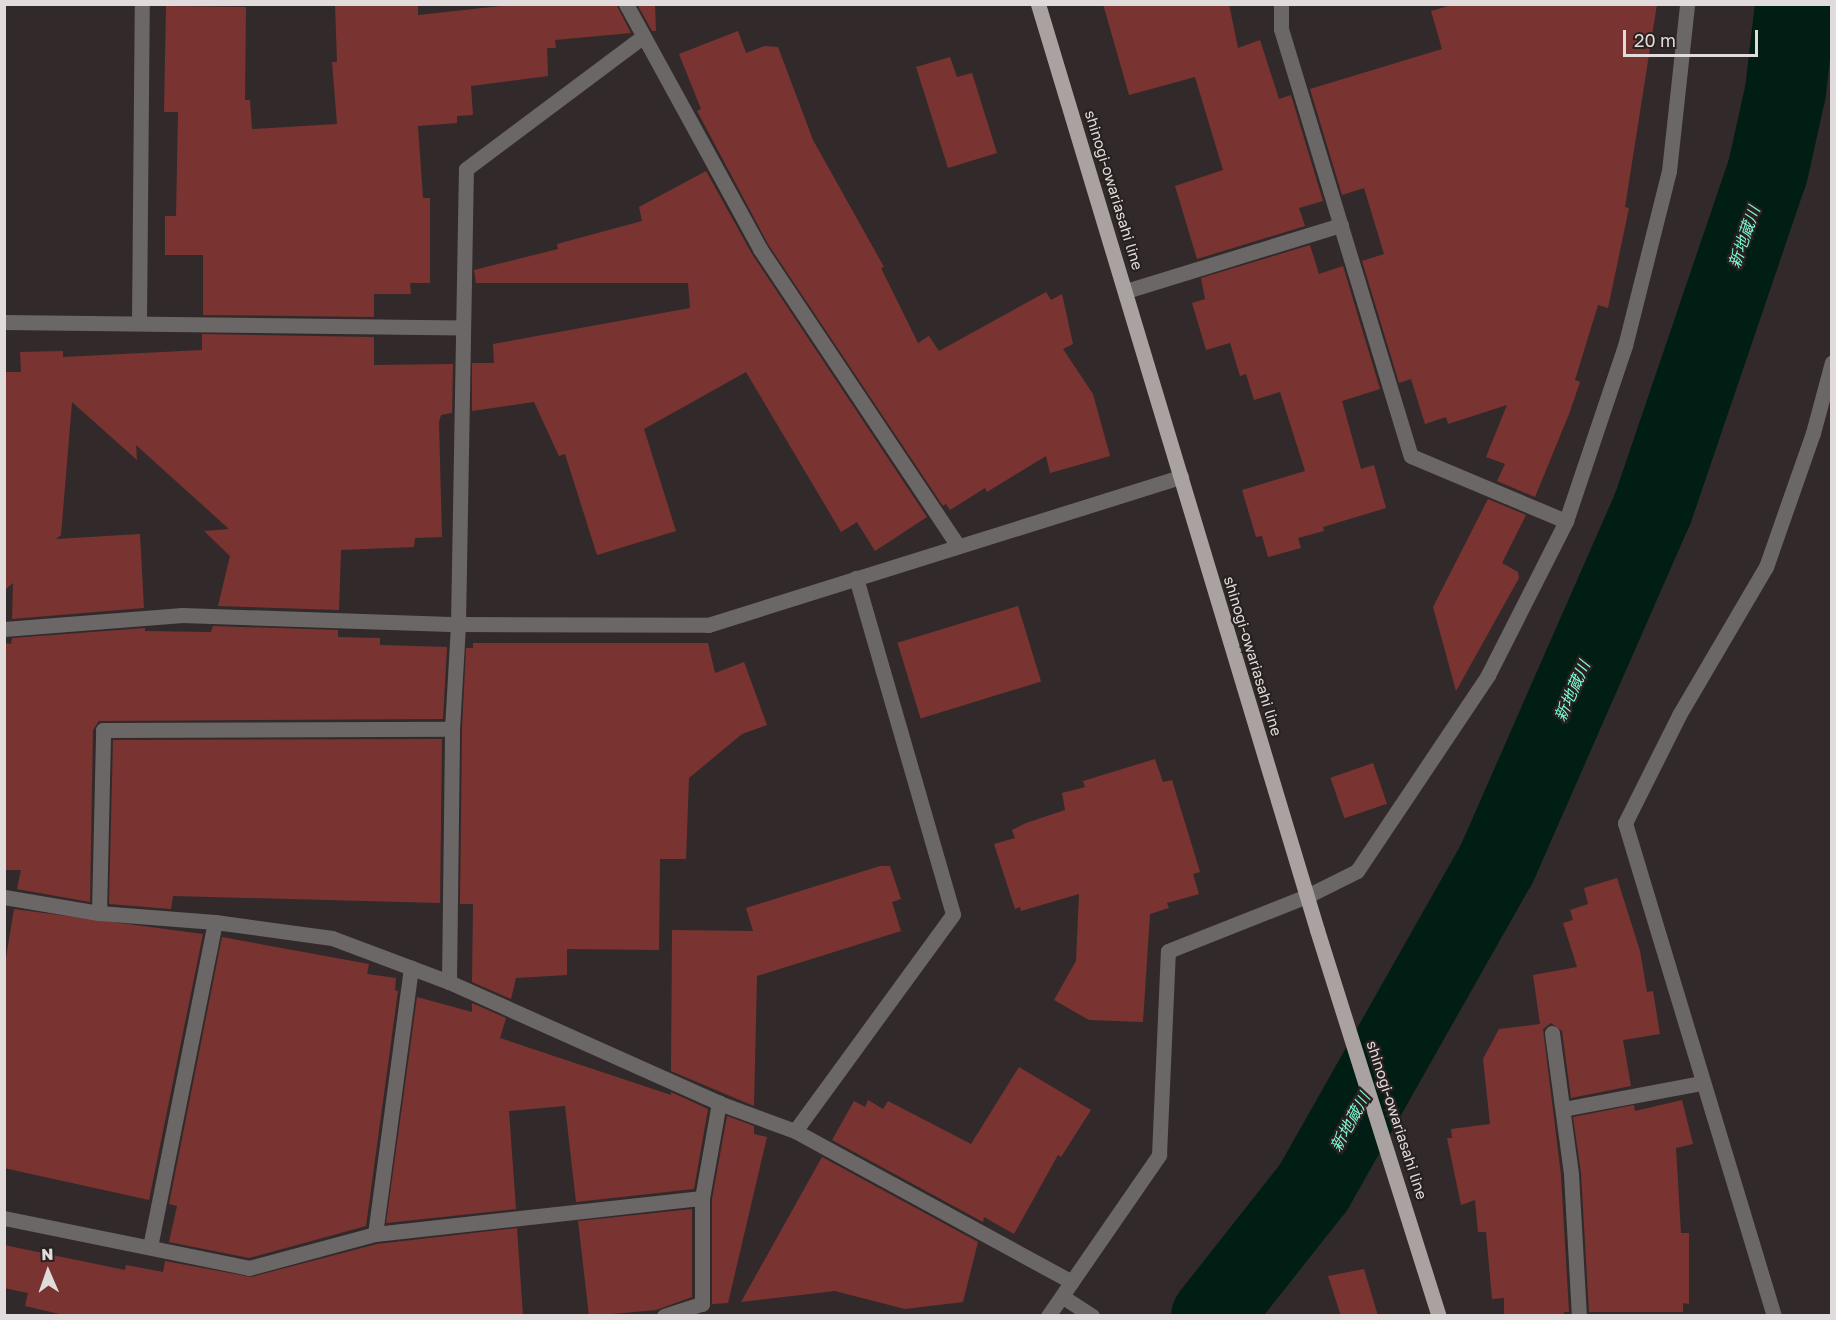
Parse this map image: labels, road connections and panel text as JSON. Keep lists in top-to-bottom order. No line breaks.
{"streets":{"main road":["shinogi-owariasahi line"]},"water":["新地蔵川"],"scale_bar":"20 m","north":"top"}
